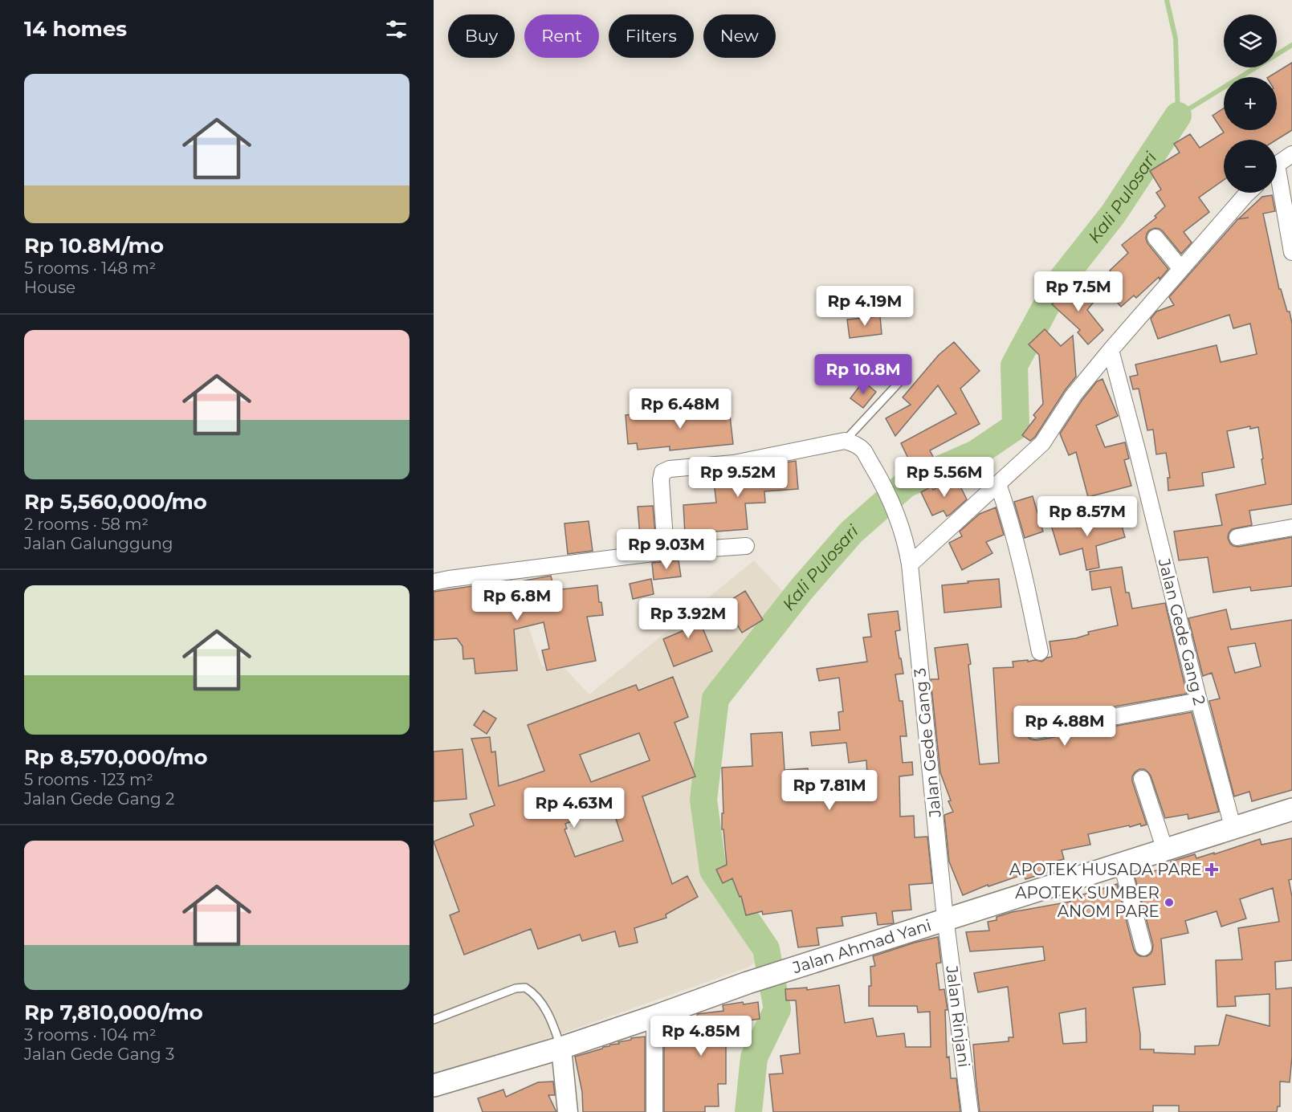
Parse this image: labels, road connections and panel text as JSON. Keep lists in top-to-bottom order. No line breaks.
{"streets":{"main road":["Jalan Ahmad Yani"],"street":["Jalan Gede Gang 2","Jalan Gede Gang 3","Jalan Rinjani"]},"crossings":[["Jalan Gede Gang 2","Jalan Ahmad Yani"],["Jalan Gede Gang 3","Jalan Ahmad Yani"],["Jalan Gede Gang 3","Jalan Rinjani"],["Jalan Ahmad Yani","Jalan Rinjani"]],"water":["Kali Pulosari"],"places":{"health":["APOTEK HUSADA PARE"],"other":["APOTEK SUMBER ANOM PARE"]},"page":{"heading":"14 homes","map_buttons":["+","−"],"chip":["Buy","Rent","Filters","New"],"list":[{"name":"Rp 10.8M/mo","note":"5 rooms · 148 m² · House"},{"name":"Rp 5,560,000/mo","note":"2 rooms · 58 m² · Jalan Galunggung"},{"name":"Rp 8,570,000/mo","note":"5 rooms · 123 m² · Jalan Gede Gang 2"},{"name":"Rp 7,810,000/mo","note":"3 rooms · 104 m² · Jalan Gede Gang 3"}],"price":["Rp 7.5M","Rp 4.19M","Rp 10.8M","Rp 6.48M","Rp 9.52M","Rp 5.56M","Rp 8.57M","Rp 9.03M","Rp 6.8M","Rp 3.92M","Rp 4.88M","Rp 7.81M","Rp 4.63M","Rp 4.85M"]}}
